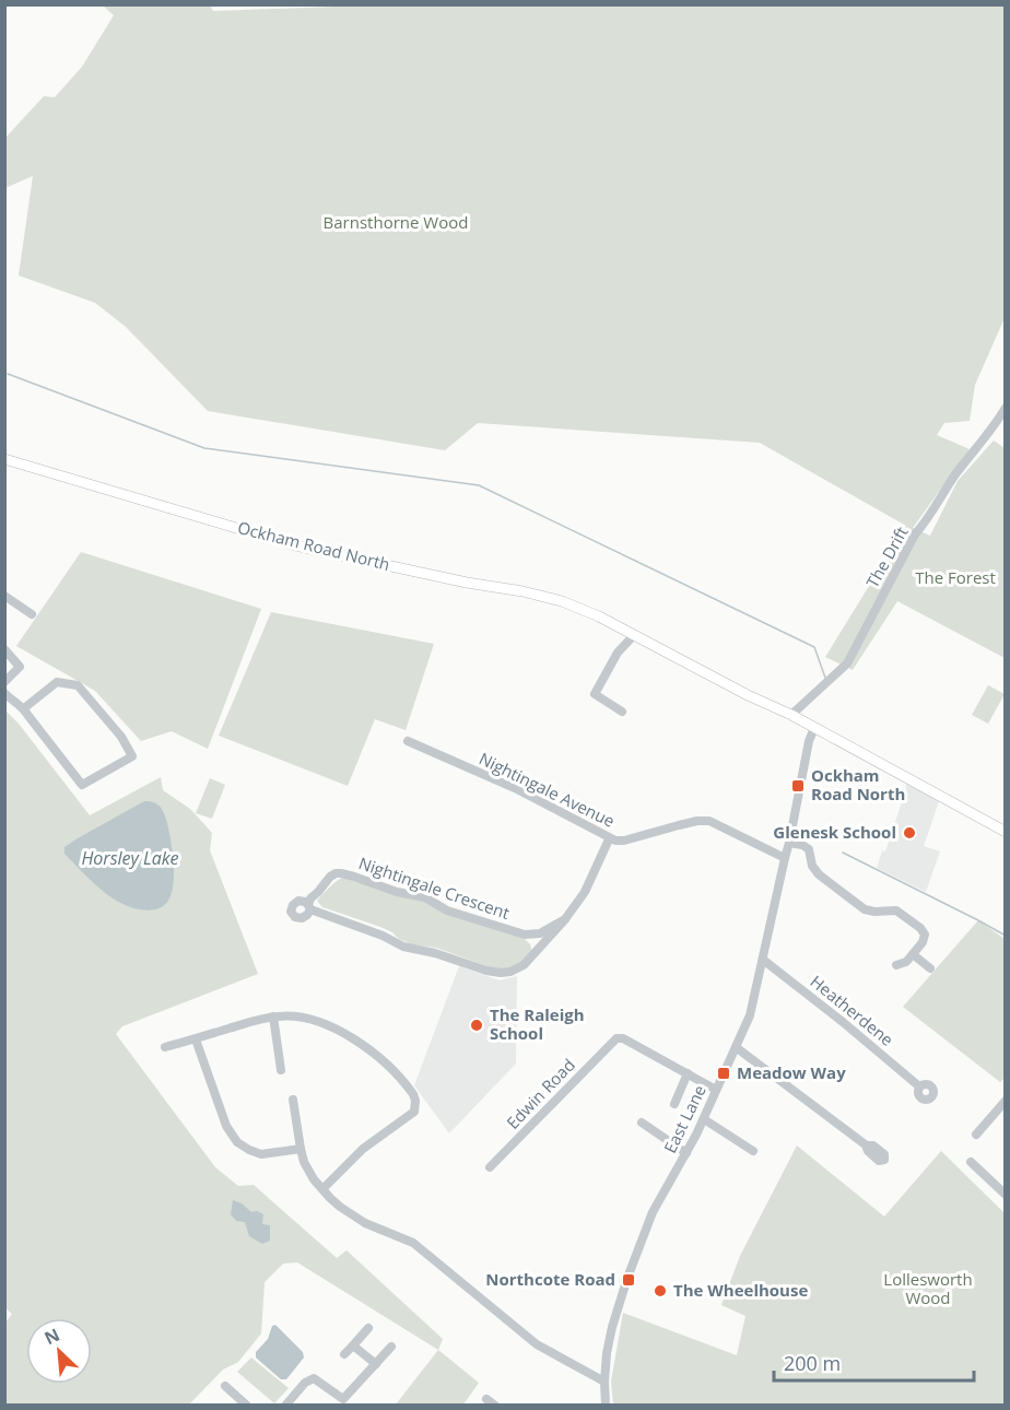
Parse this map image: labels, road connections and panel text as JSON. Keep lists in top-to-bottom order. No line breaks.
{"streets":{"main road":["Ockham Road North"],"street":["The Drift","Nightingale Avenue","Nightingale Crescent","Heatherdene","Edwin Road","East Lane"]},"crossings":[["Ockham Road North","The Drift"],["Ockham Road North","East Lane"],["Nightingale Avenue","Nightingale Crescent"],["Nightingale Avenue","East Lane"],["Heatherdene","East Lane"],["Edwin Road","East Lane"]],"water":["Horsley Lake"],"parks":["Barnsthorne Wood","The Forest","Lollesworth Wood"],"places":{"transit":["Ockham Road North","Meadow Way","Northcote Road"],"other":["Glenesk School","The Raleigh School","The Wheelhouse"]},"scale_bar":"200 m","north":"top left"}
